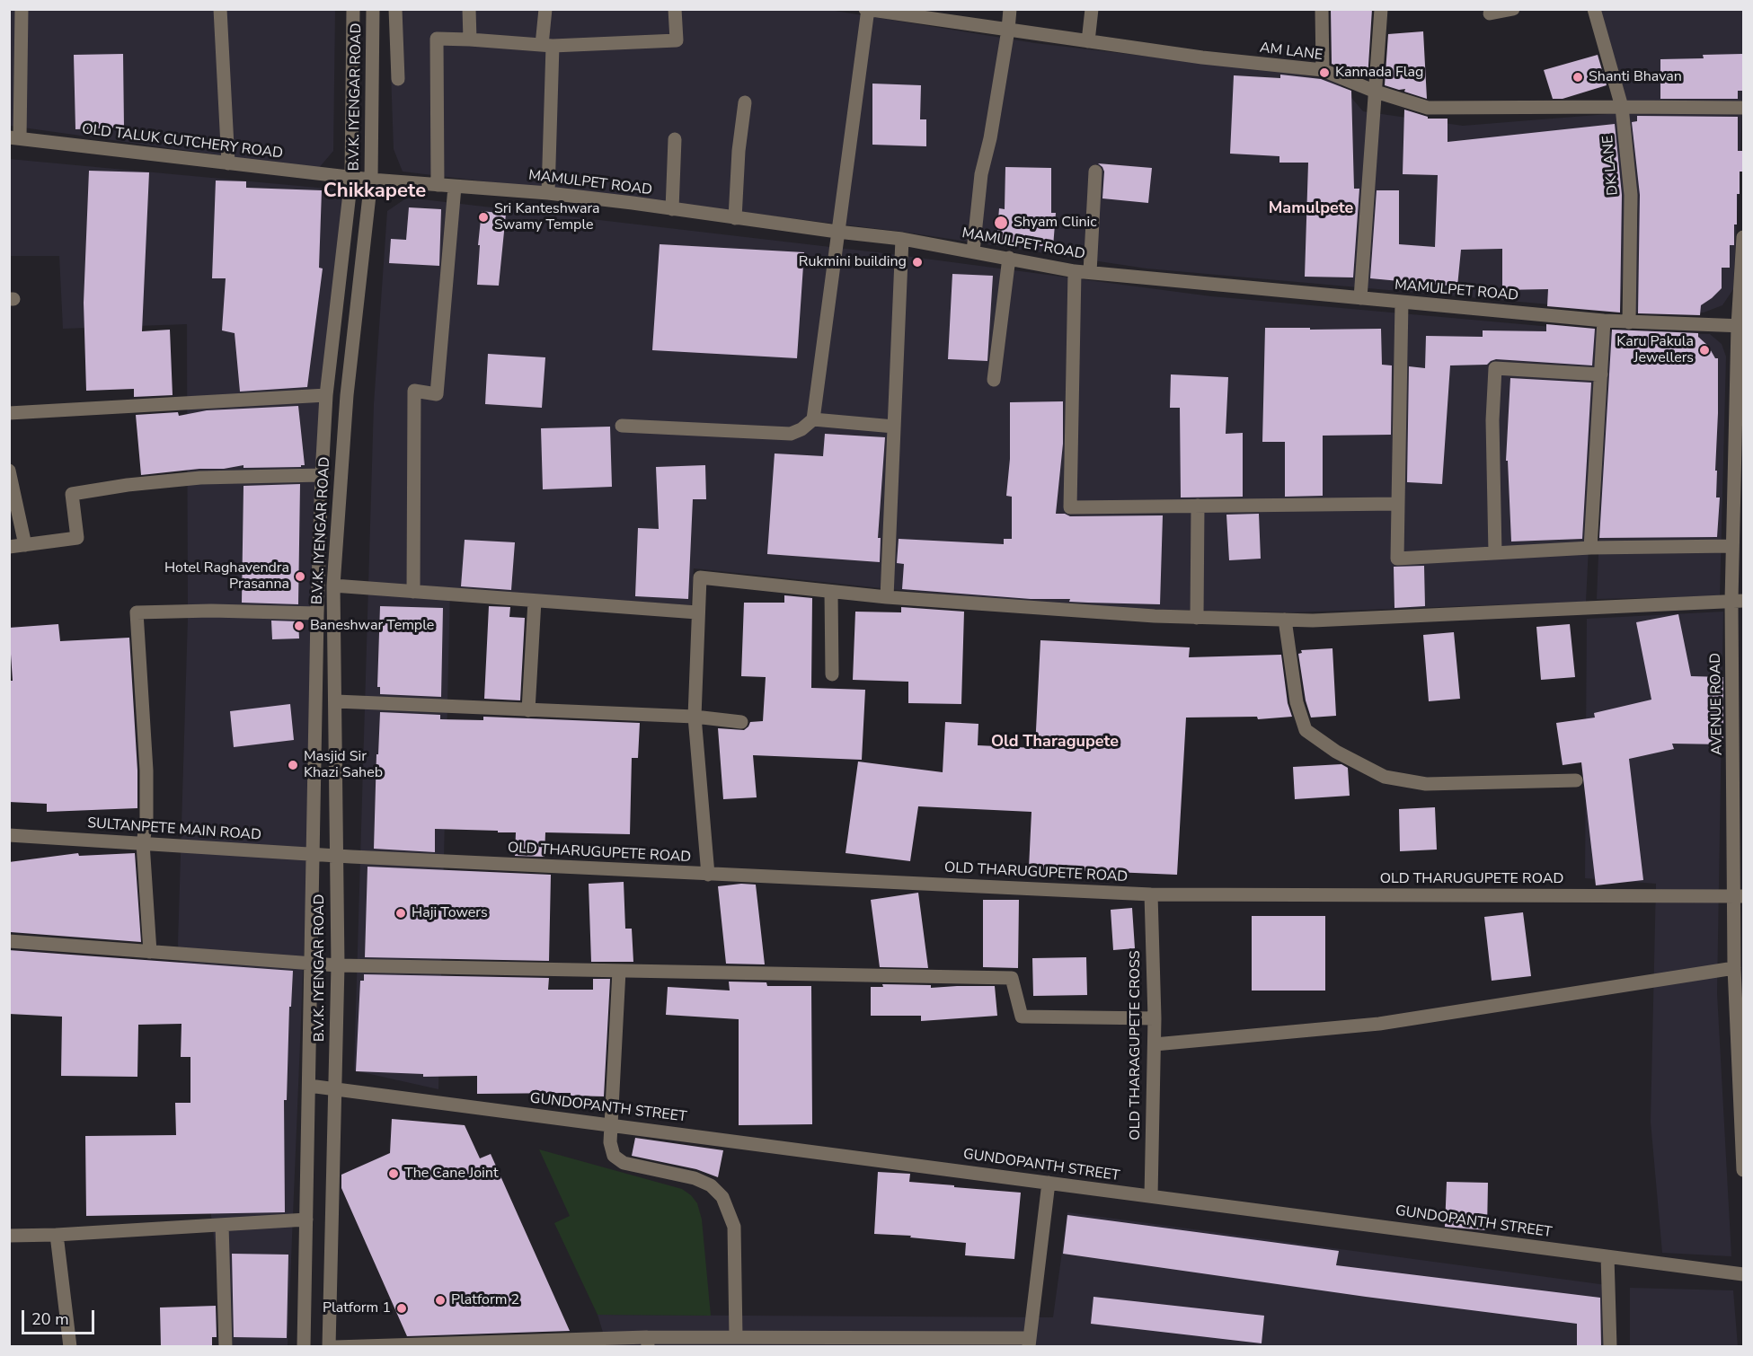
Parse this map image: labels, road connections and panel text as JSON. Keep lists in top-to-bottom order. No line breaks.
{"streets":{"street":["AM LANE","B.V.K. IYENGAR ROAD","OLD TALUK CUTCHERY ROAD","DK LANE","MAMULPET ROAD","AVENUE ROAD","SULTANPETE MAIN ROAD","OLD THARUGUPETE ROAD","OLD THARAGUPETE CROSS","GUNDOPANTH STREET"]},"crossings":[["AM LANE","DK LANE"],["B.V.K. IYENGAR ROAD","OLD TALUK CUTCHERY ROAD"],["B.V.K. IYENGAR ROAD","MAMULPET ROAD"],["B.V.K. IYENGAR ROAD","SULTANPETE MAIN ROAD"],["B.V.K. IYENGAR ROAD","OLD THARUGUPETE ROAD"],["B.V.K. IYENGAR ROAD","GUNDOPANTH STREET"],["OLD TALUK CUTCHERY ROAD","MAMULPET ROAD"],["DK LANE","MAMULPET ROAD"],["MAMULPET ROAD","AVENUE ROAD"],["AVENUE ROAD","OLD THARUGUPETE ROAD"],["SULTANPETE MAIN ROAD","OLD THARUGUPETE ROAD"],["OLD THARUGUPETE ROAD","OLD THARAGUPETE CROSS"],["OLD THARAGUPETE CROSS","GUNDOPANTH STREET"]],"districts":["Chikkapete","Mamulpete","Old Tharagupete"],"places":["Kannada Flag","Shanti Bhavan","Sri Kanteshwara Swamy Temple","Shyam Clinic","Rukmini building","Karu Pakula Jewellers","Hotel Raghavendra Prasanna","Baneshwar Temple","Masjid Sir Khazi Saheb","Haji Towers","The Cane Joint","Platform 2","Platform 1"],"scale_bar":"20 m"}
